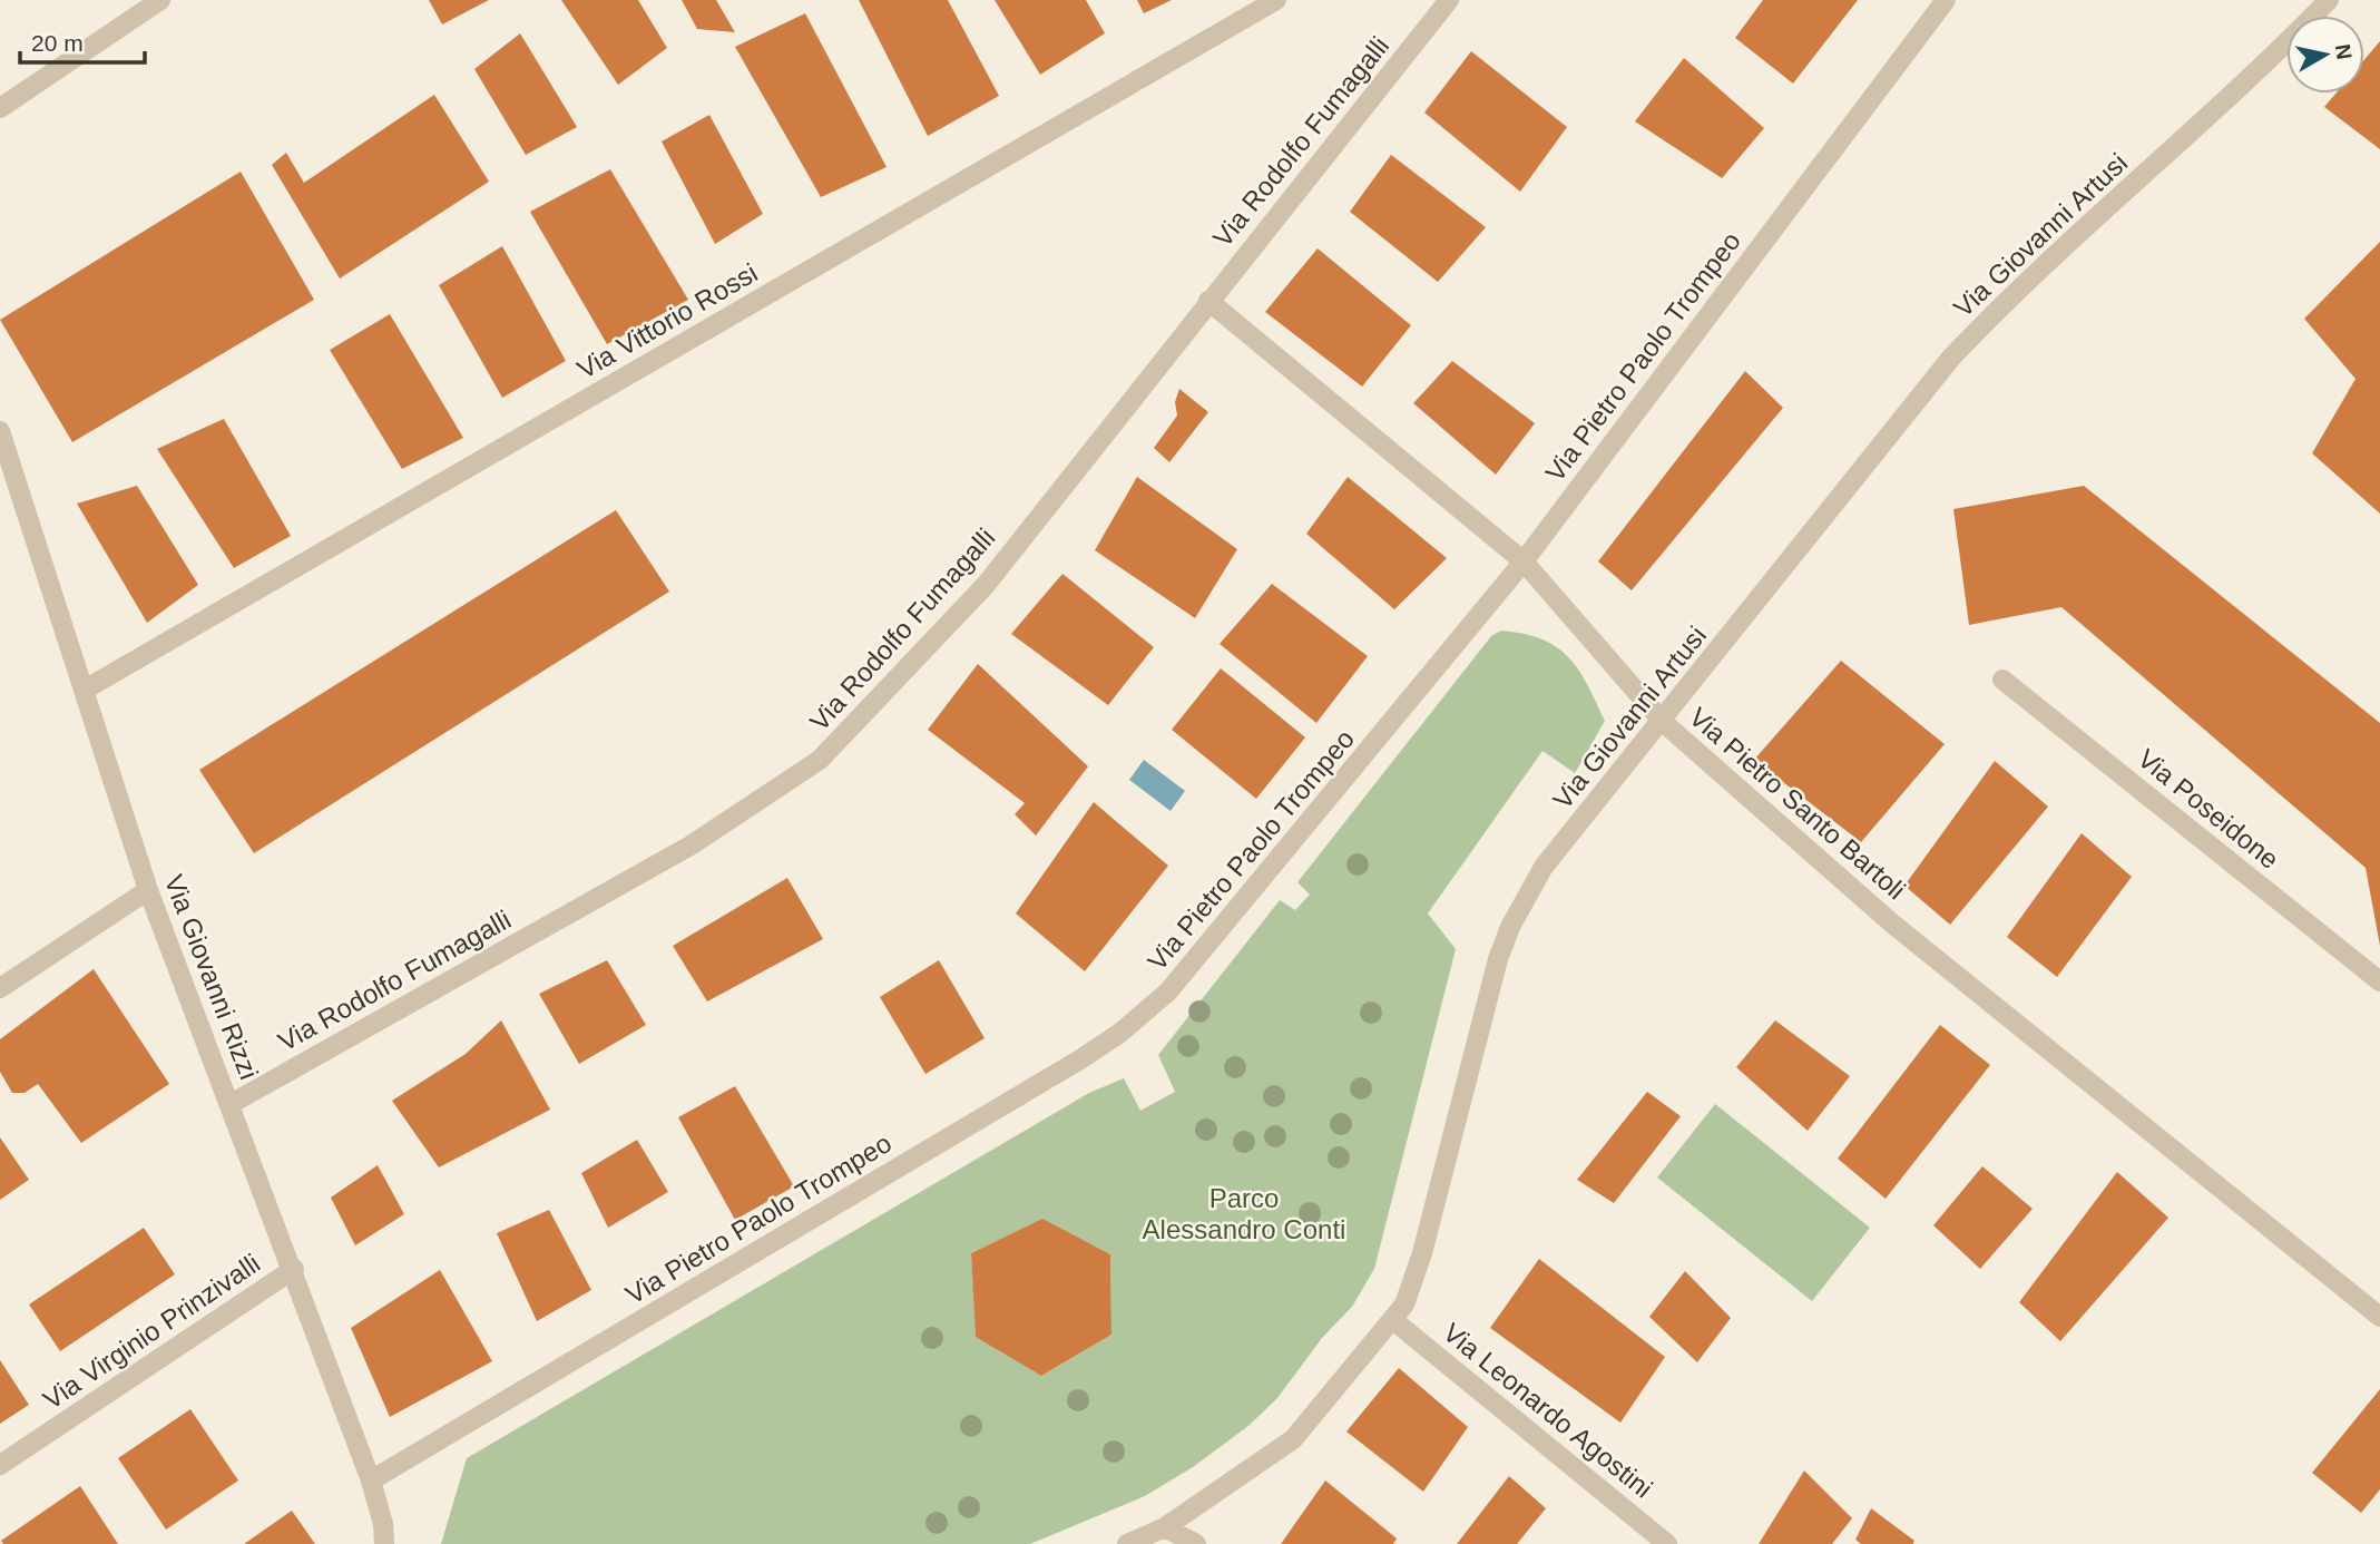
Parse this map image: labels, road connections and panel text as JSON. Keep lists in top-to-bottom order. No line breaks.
{"streets":{"street":["Via Rodolfo Fumagalli","Via Giovanni Artusi","Via Vittorio Rossi","Via Pietro Paolo Trompeo","Via Pietro Santo Bartoli","Via Poseidone","Via Giovanni Rizzi","Via Virginio Prinzivalli","Via Leonardo Agostini"]},"crossings":[["Via Rodolfo Fumagalli","Via Pietro Santo Bartoli"],["Via Rodolfo Fumagalli","Via Giovanni Rizzi"],["Via Giovanni Artusi","Via Pietro Santo Bartoli"],["Via Giovanni Artusi","Via Leonardo Agostini"],["Via Vittorio Rossi","Via Giovanni Rizzi"],["Via Pietro Paolo Trompeo","Via Pietro Santo Bartoli"],["Via Pietro Paolo Trompeo","Via Giovanni Rizzi"],["Via Giovanni Rizzi","Via Virginio Prinzivalli"]],"parks":["Parco Alessandro Conti"],"scale_bar":"20 m","north":"right"}
